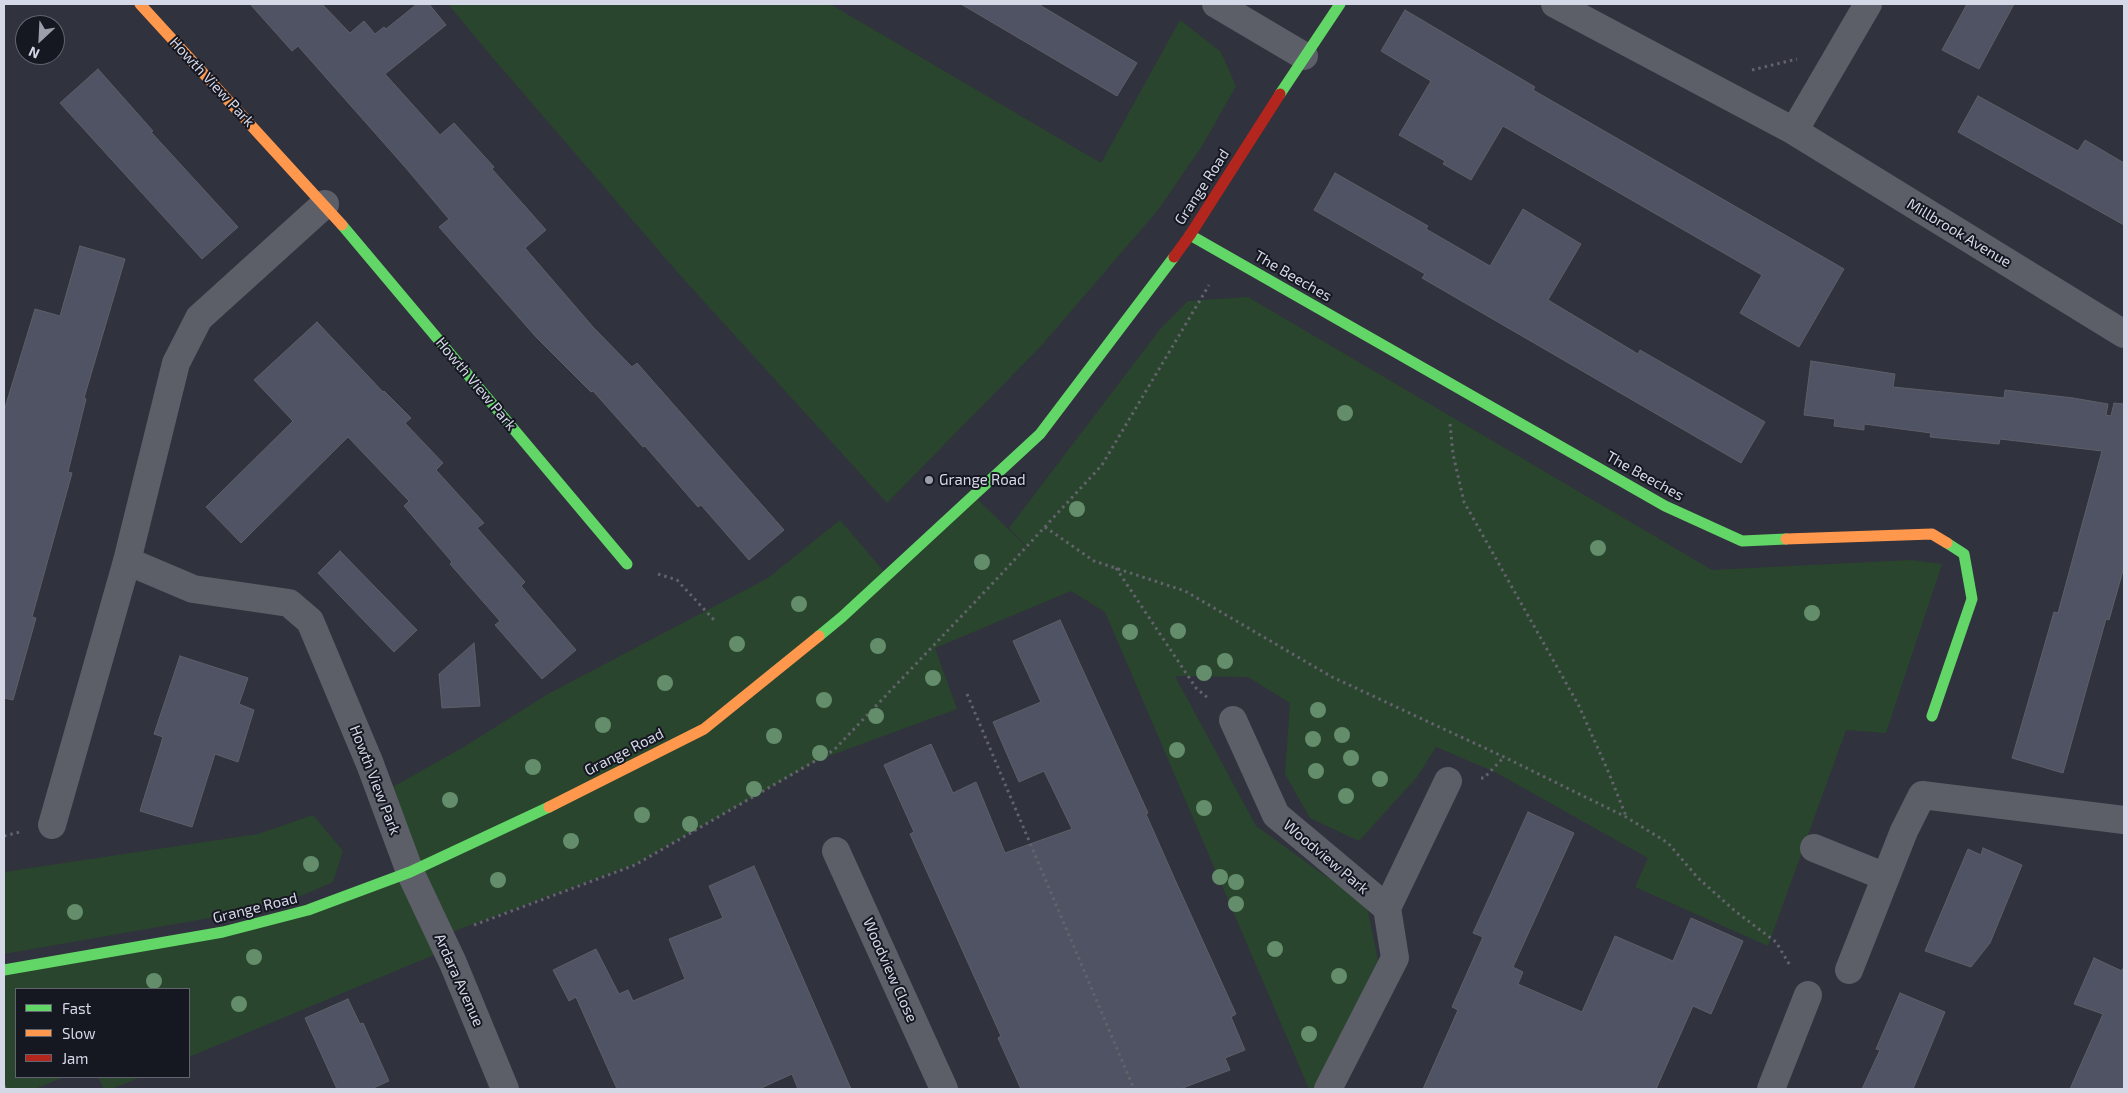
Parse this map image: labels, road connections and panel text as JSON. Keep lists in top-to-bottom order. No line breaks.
{"streets":{"street":["Howth View Park","Grange Road","Millbrook Avenue","The Beeches","Woodview Park","Woodview Close","Ardara Avenue"]},"crossings":[["Howth View Park","Grange Road"],["Howth View Park","Ardara Avenue"],["Grange Road","The Beeches"],["Grange Road","Ardara Avenue"]],"places":["Grange Road"],"legend":["Fast","Slow","Jam"],"north":"bottom left"}
